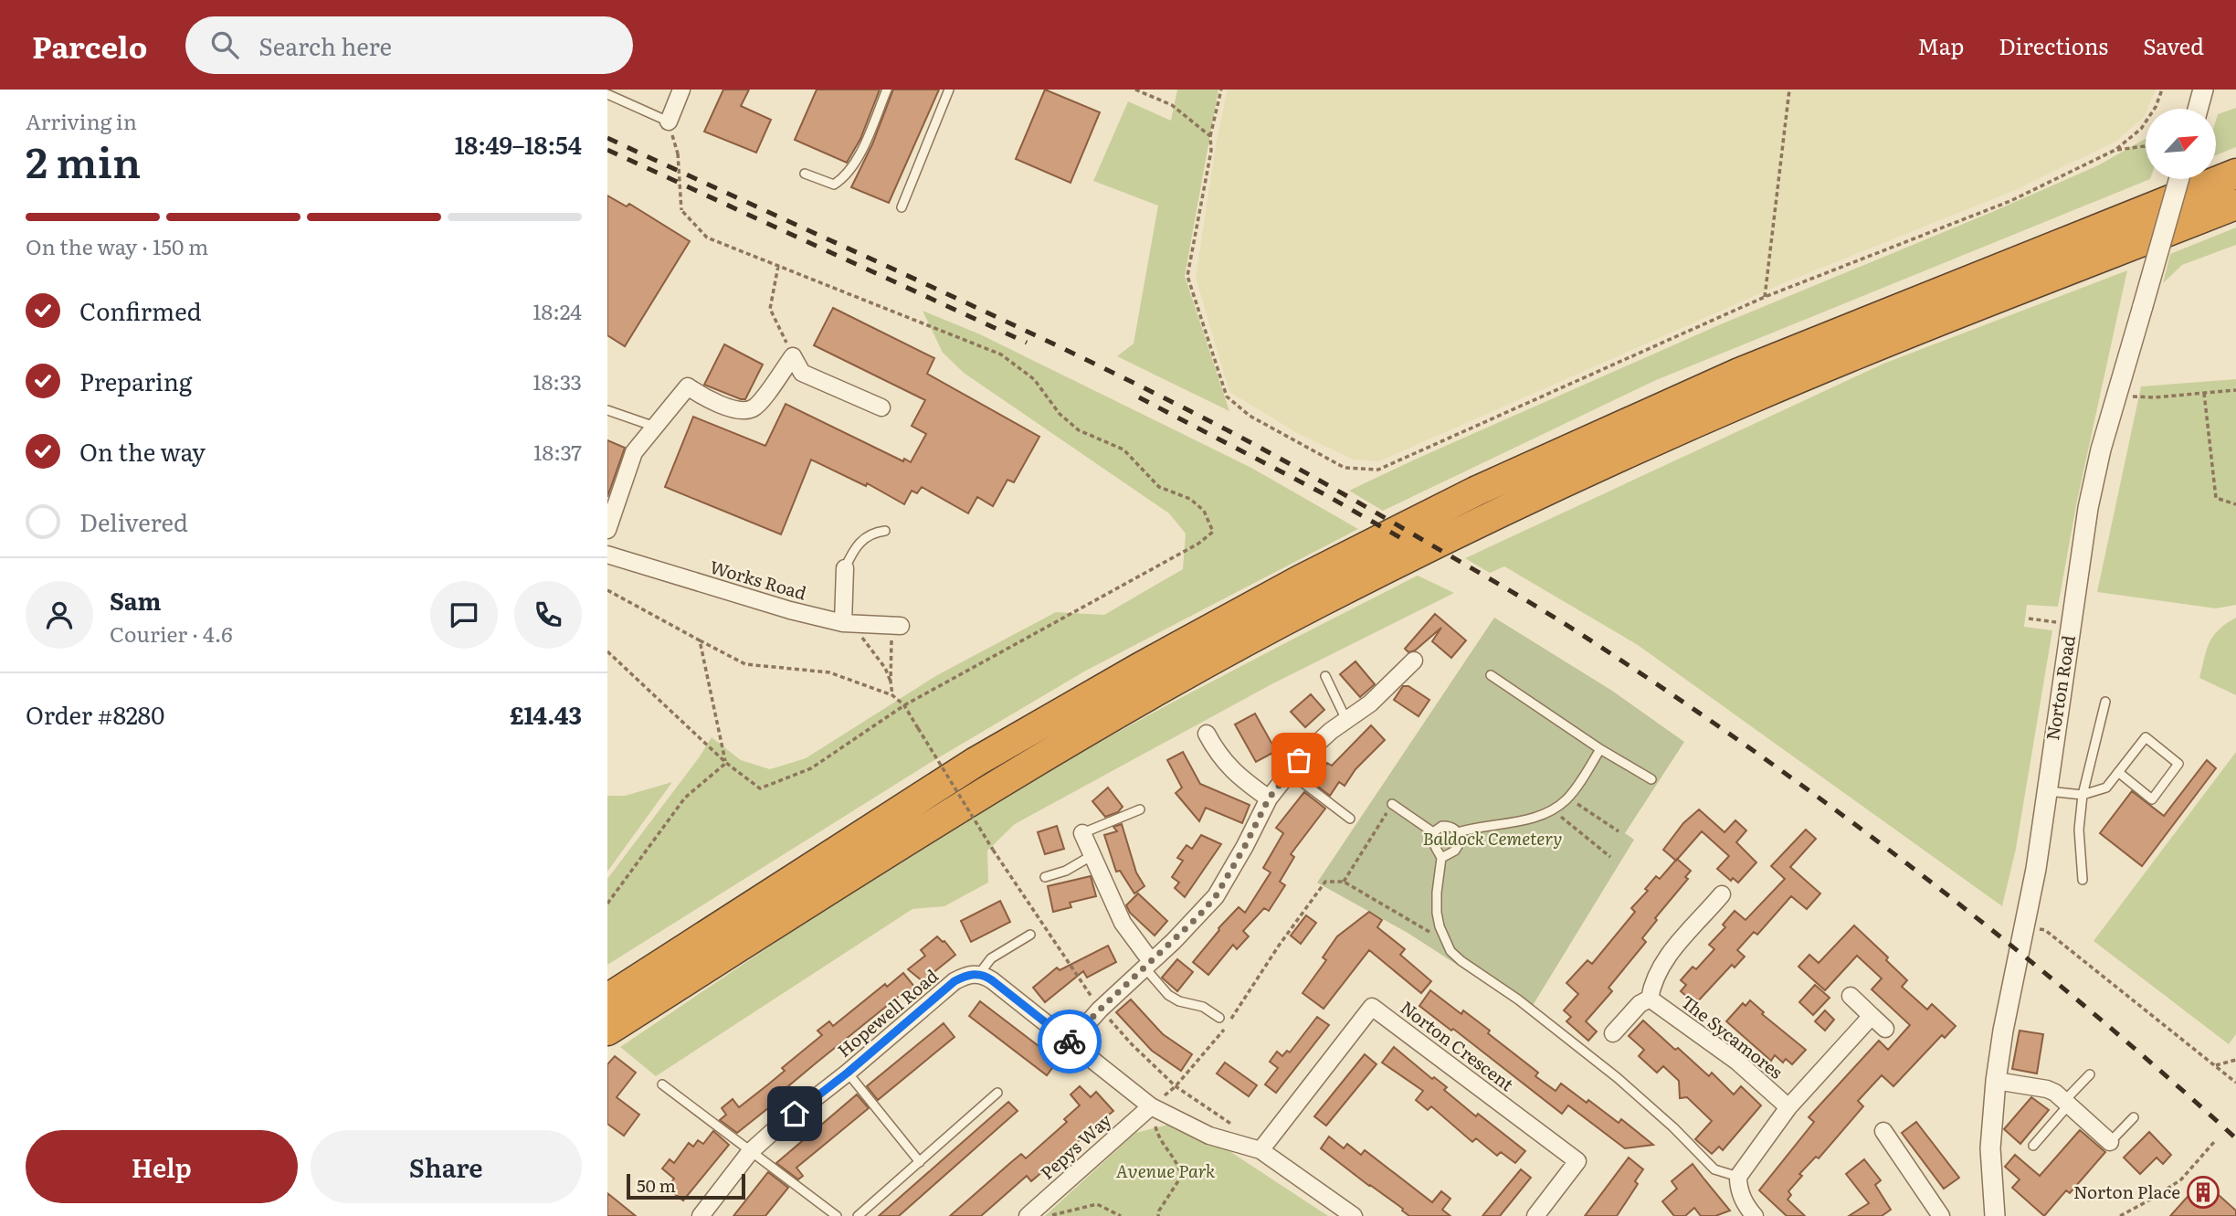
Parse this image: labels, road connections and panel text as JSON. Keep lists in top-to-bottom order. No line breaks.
{"streets":{"street":["Works Road","Norton Road","Hopewell Road","The Sycamores","Norton Crescent","Pepys Way"]},"parks":["Baldock Cemetery","Avenue Park"],"places":{"building":["Norton Place"]},"scale_bar":"50 m","north":"top right","page":{"header":"Parcelo","search":"Search here","nav":["Map","Directions","Saved"],"heading":["2 min","Arriving in","18:49–18:54"],"panel":["Sam","Courier · 4.6","Order #8280","£14.43"],"bar":"On the way · 150 m","list":[["Confirmed","18:24"],["Preparing","18:33"],["On the way","18:37"],"Delivered"],"buttons":["Help","Share"],"scale":"50 m"}}
